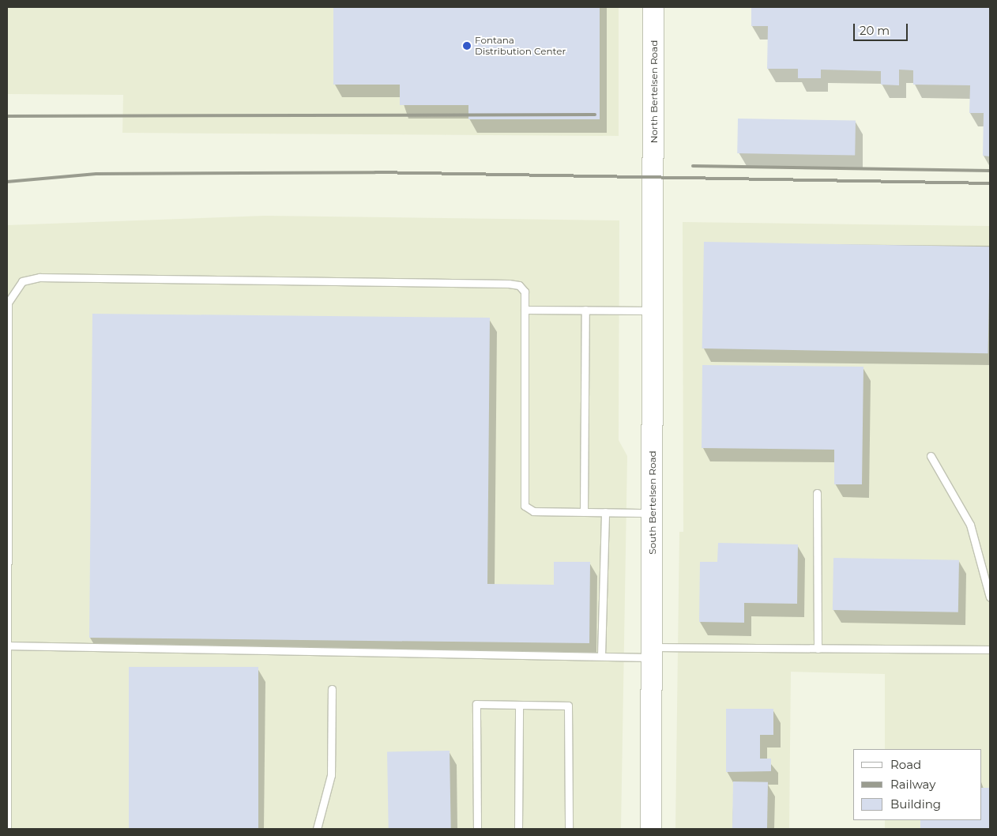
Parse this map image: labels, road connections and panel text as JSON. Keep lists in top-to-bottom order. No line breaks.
{"streets":{"street":["North Bertelsen Road","South Bertelsen Road"]},"crossings":[["North Bertelsen Road","South Bertelsen Road"]],"places":["Fontana Distribution Center"],"legend":["Road","Railway","Building"],"scale_bar":"20 m"}
